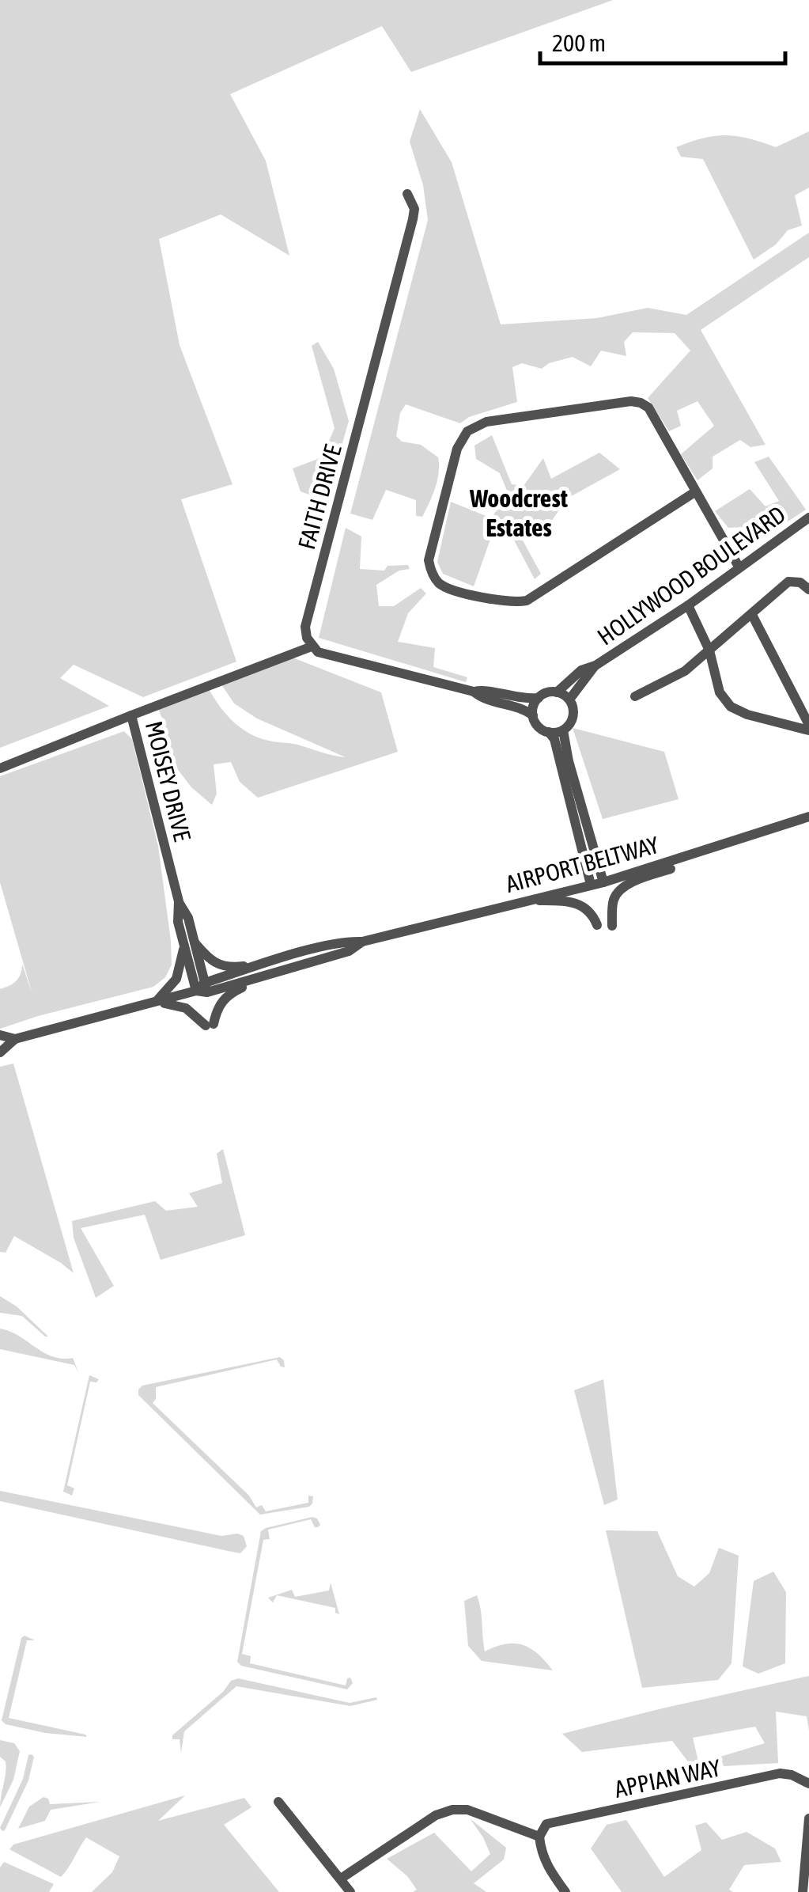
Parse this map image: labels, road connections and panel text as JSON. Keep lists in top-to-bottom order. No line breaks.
{"streets":{"street":["FAITH DRIVE","HOLLYWOOD BOULEVARD","MOISEY DRIVE","AIRPORT BELTWAY","APPIAN WAY"]},"crossings":[["MOISEY DRIVE","AIRPORT BELTWAY"]],"districts":["Woodcrest Estates"],"scale_bar":"200 m"}
